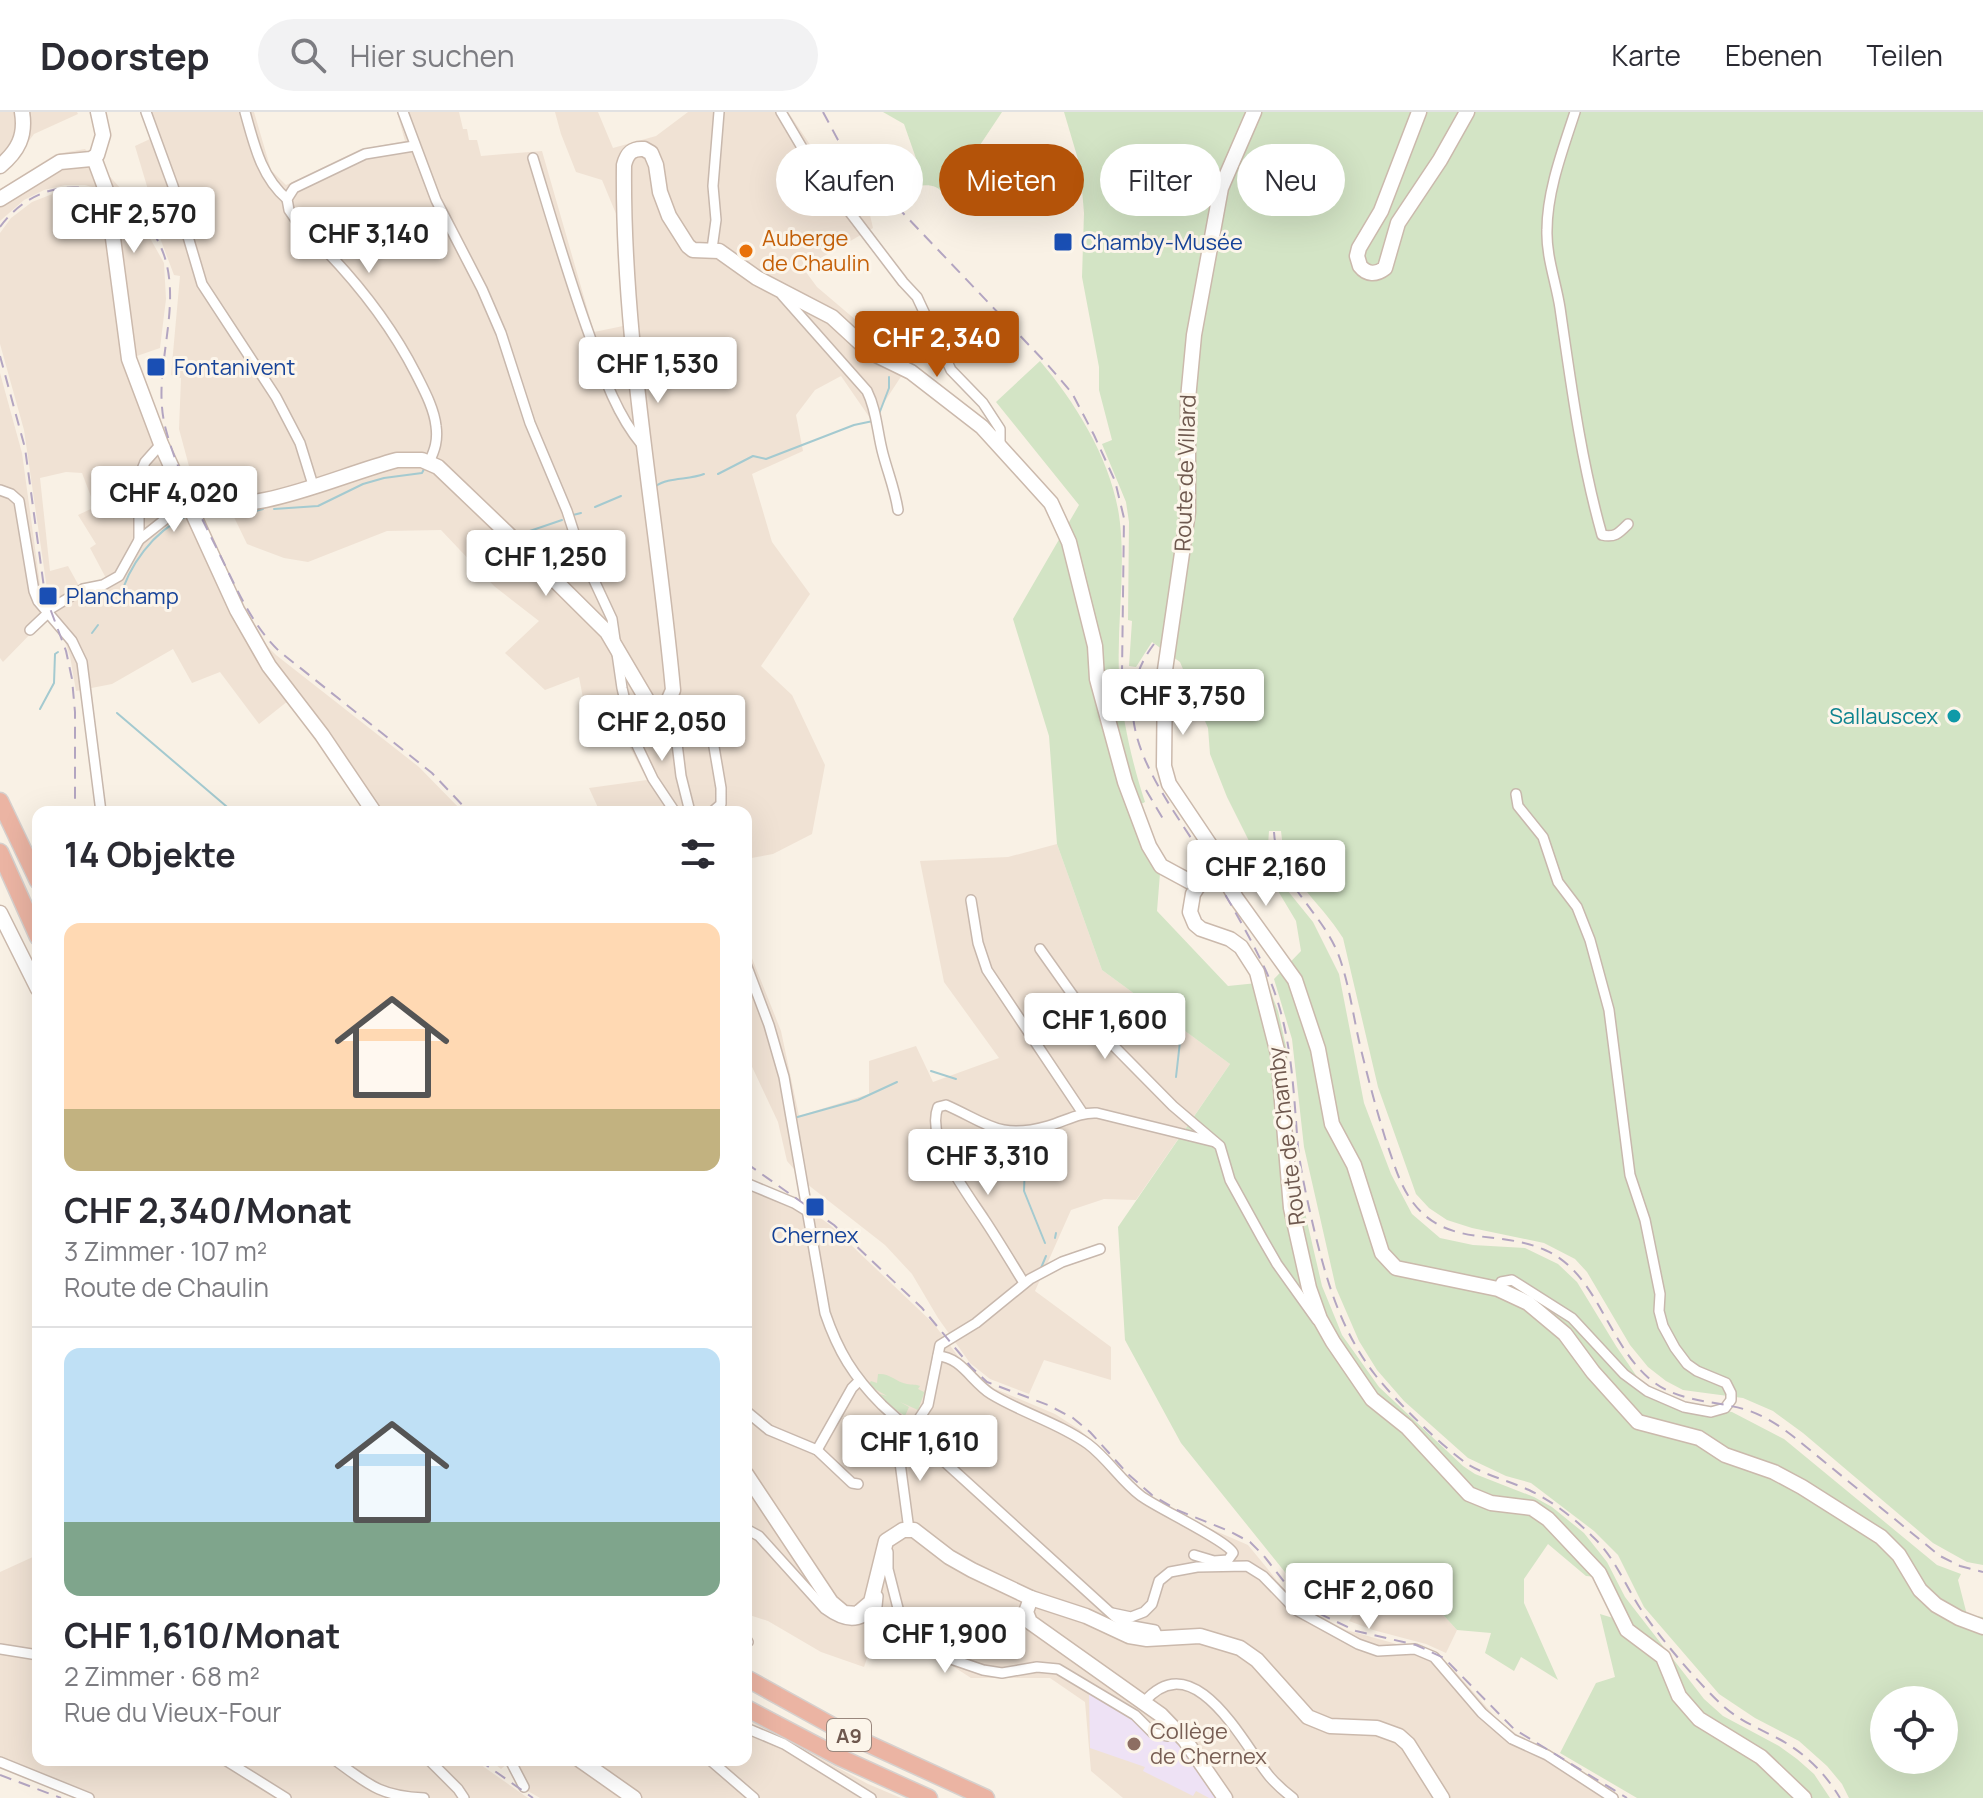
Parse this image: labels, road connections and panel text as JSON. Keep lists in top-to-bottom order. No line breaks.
{"streets":{"highway":["A9"],"street":["Route de Villard","Route de Chamby"]},"places":{"transit":["Chamby-Musée","Fontanivent","Planchamp","Chernex"],"other":["Auberge de Chaulin","Sallauscex","Collège de Chernex"]},"page":{"header":"Doorstep","search":"Hier suchen","nav":["Karte","Ebenen","Teilen"],"chip":["Kaufen","Mieten","Filter","Neu"],"price":["CHF 2,570","CHF 3,140","CHF 2,340","CHF 1,530","CHF 4,020","CHF 1,250","CHF 3,750","CHF 2,050","CHF 2,160","CHF 1,600","CHF 3,310","CHF 1,610","CHF 2,060","CHF 1,900"],"heading":"14 Objekte","list":[{"name":"CHF 2,340/Monat","note":"3 Zimmer · 107 m² · Route de Chaulin"},{"name":"CHF 1,610/Monat","note":"2 Zimmer · 68 m² · Rue du Vieux-Four"}]}}
